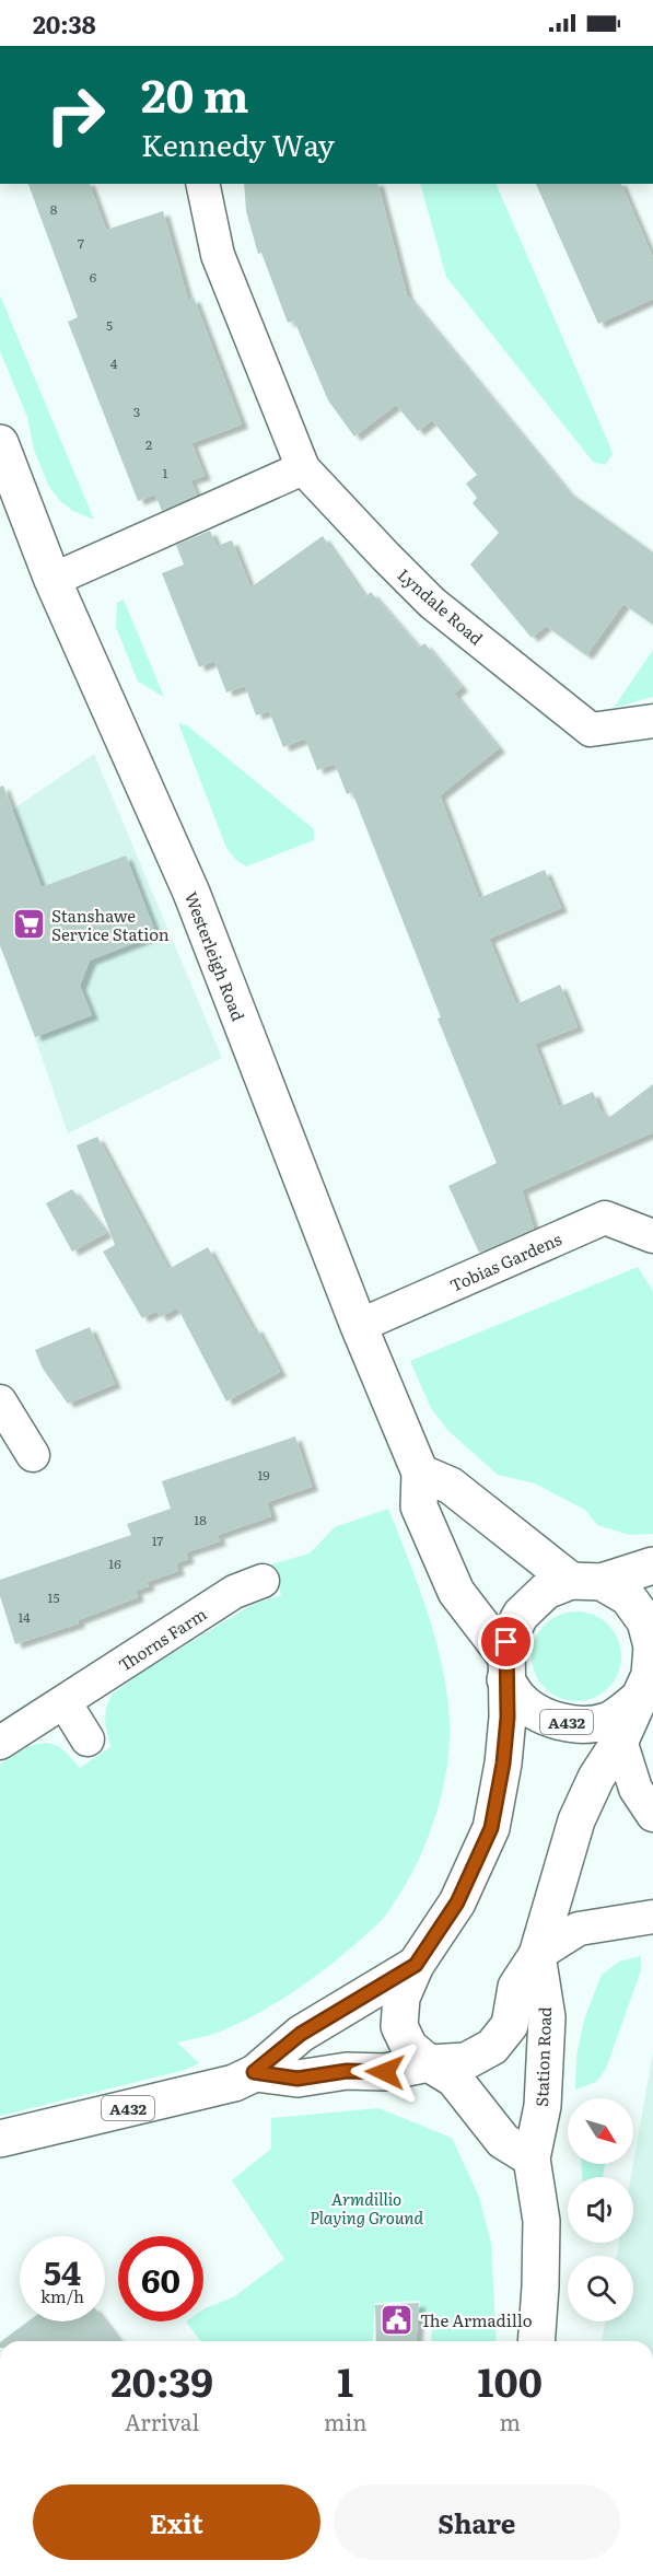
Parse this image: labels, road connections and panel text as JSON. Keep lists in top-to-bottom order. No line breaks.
{"streets":{"main road":["Westerleigh Road","A432","Station Road"],"street":["Lyndale Road","Tobias Gardens","Thorns Farm"]},"crossings":[["Westerleigh Road","Tobias Gardens"],["Westerleigh Road","A432"]],"parks":["Armdillio Playing Ground"],"places":{"supermarket":["Stanshawe Service Station"],"public building":["The Armadillo"]},"house_numbers":["8","7","6","5","4","3","2","1","19","18","17","16","15","14"],"north":"bottom right","page":{"status":"20:38","turn":["20 m","Kennedy Way"],"speed":"54 km/h","limit":"60","eta":["20:39","Arrival","1","min","100","m"],"buttons":["Exit","Share"]}}
